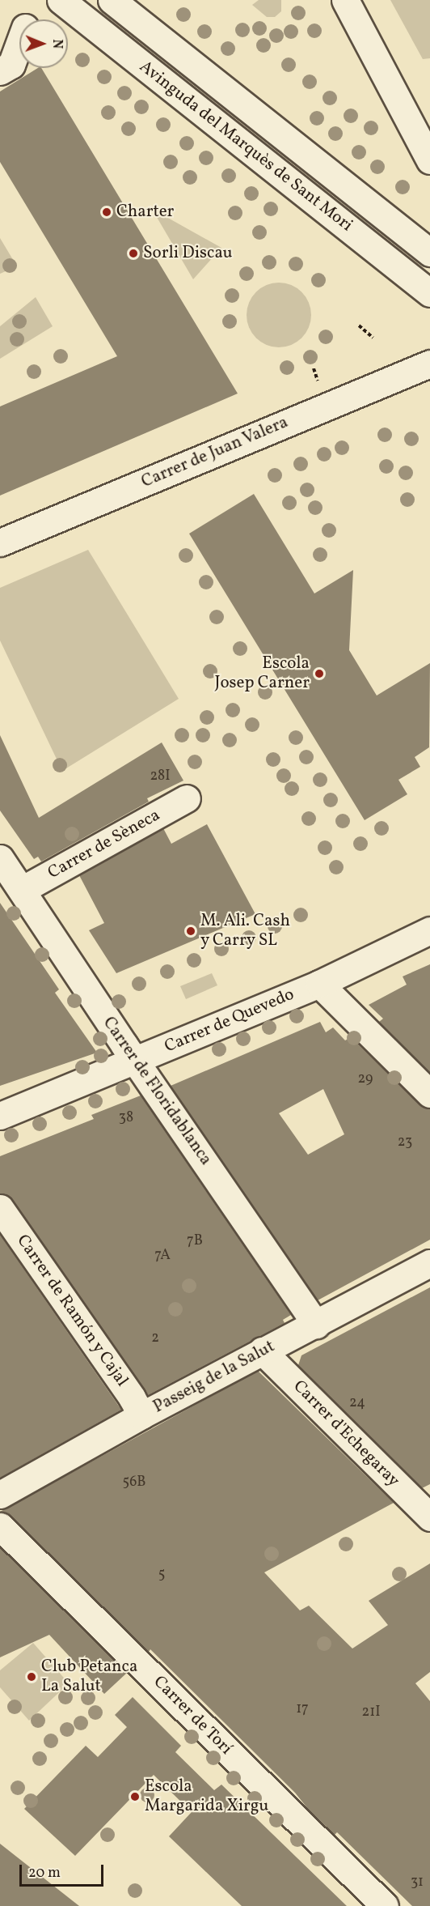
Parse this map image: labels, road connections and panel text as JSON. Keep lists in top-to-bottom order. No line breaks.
{"streets":{"street":["Avinguda del Marquès de Sant Mori","Carrer de Juan Valera","Carrer de Sèneca","Carrer de Quevedo","Carrer de Floridablanca","Carrer de Ramón y Cajal","Passeig de la Salut","Carrer d'Echegaray","Carrer de Torí"]},"crossings":[["Carrer de Sèneca","Carrer de Floridablanca"],["Carrer de Quevedo","Carrer de Floridablanca"],["Carrer de Floridablanca","Passeig de la Salut"],["Carrer de Ramón y Cajal","Passeig de la Salut"],["Passeig de la Salut","Carrer d'Echegaray"]],"places":["Charter","Sorli Discau","Escola Josep Carner","M. Ali. Cash y Carry SL","Club Petanca La Salut","Escola Margarida Xirgu"],"house_numbers":["28I","29","38","23","7B","7A","2","24","56B","5","17","21I","31"],"scale_bar":"20 m","north":"right"}
